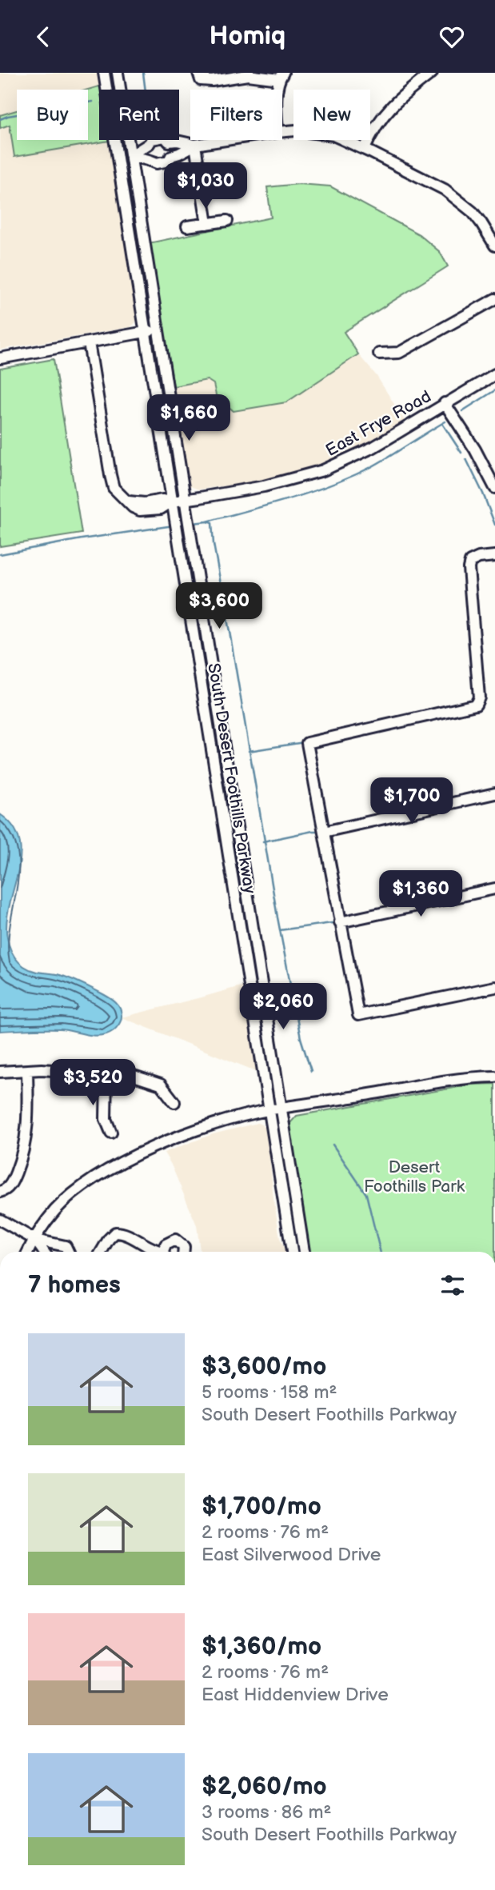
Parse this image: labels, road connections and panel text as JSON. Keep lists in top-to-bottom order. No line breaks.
{"streets":{"street":["East Frye Road","South Desert Foothills Parkway"]},"crossings":[["East Frye Road","South Desert Foothills Parkway"]],"parks":["Desert Foothills Park"],"page":{"header":"Homiq","chip":["Buy","Rent","Filters","New"],"price":["$1,030","$1,660","$3,600","$1,700","$1,360","$2,060","$3,520"],"heading":"7 homes","list":[{"name":"$3,600/mo","note":"5 rooms · 158 m² · South Desert Foothills Parkway"},{"name":"$1,700/mo","note":"2 rooms · 76 m² · East Silverwood Drive"},{"name":"$1,360/mo","note":"2 rooms · 76 m² · East Hiddenview Drive"},{"name":"$2,060/mo","note":"3 rooms · 86 m² · South Desert Foothills Parkway"}]}}
